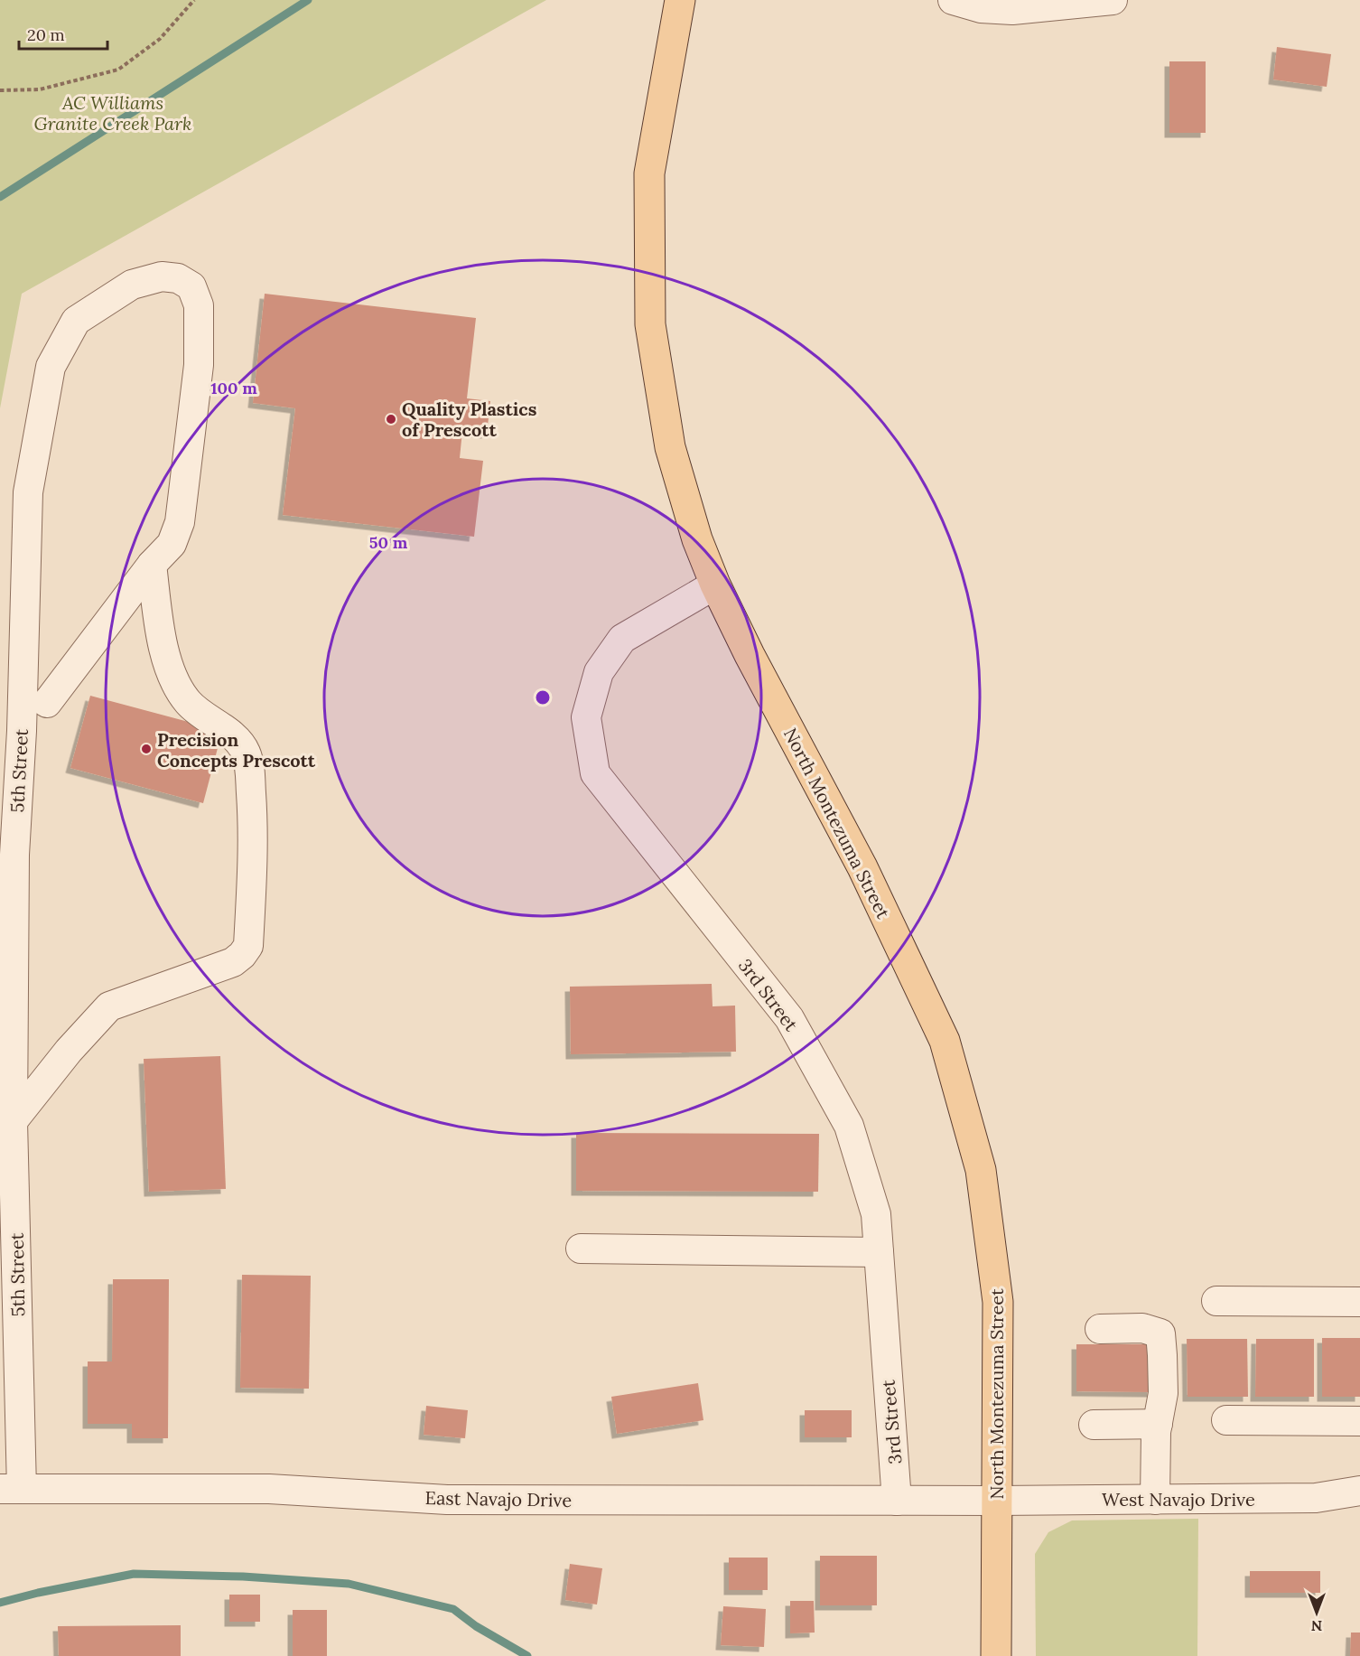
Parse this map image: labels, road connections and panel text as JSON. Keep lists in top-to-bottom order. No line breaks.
{"streets":{"main road":["North Montezuma Street"],"street":["5th Street","3rd Street","East Navajo Drive","West Navajo Drive"]},"crossings":[["5th Street","East Navajo Drive"],["North Montezuma Street","3rd Street"],["North Montezuma Street","East Navajo Drive"],["North Montezuma Street","West Navajo Drive"],["3rd Street","East Navajo Drive"],["East Navajo Drive","West Navajo Drive"]],"parks":["AC Williams Granite Creek Park"],"places":["Quality Plastics of Prescott","Precision Concepts Prescott"],"scale_bar":"20 m","north":"bottom","rings":["100 m","50 m"]}
